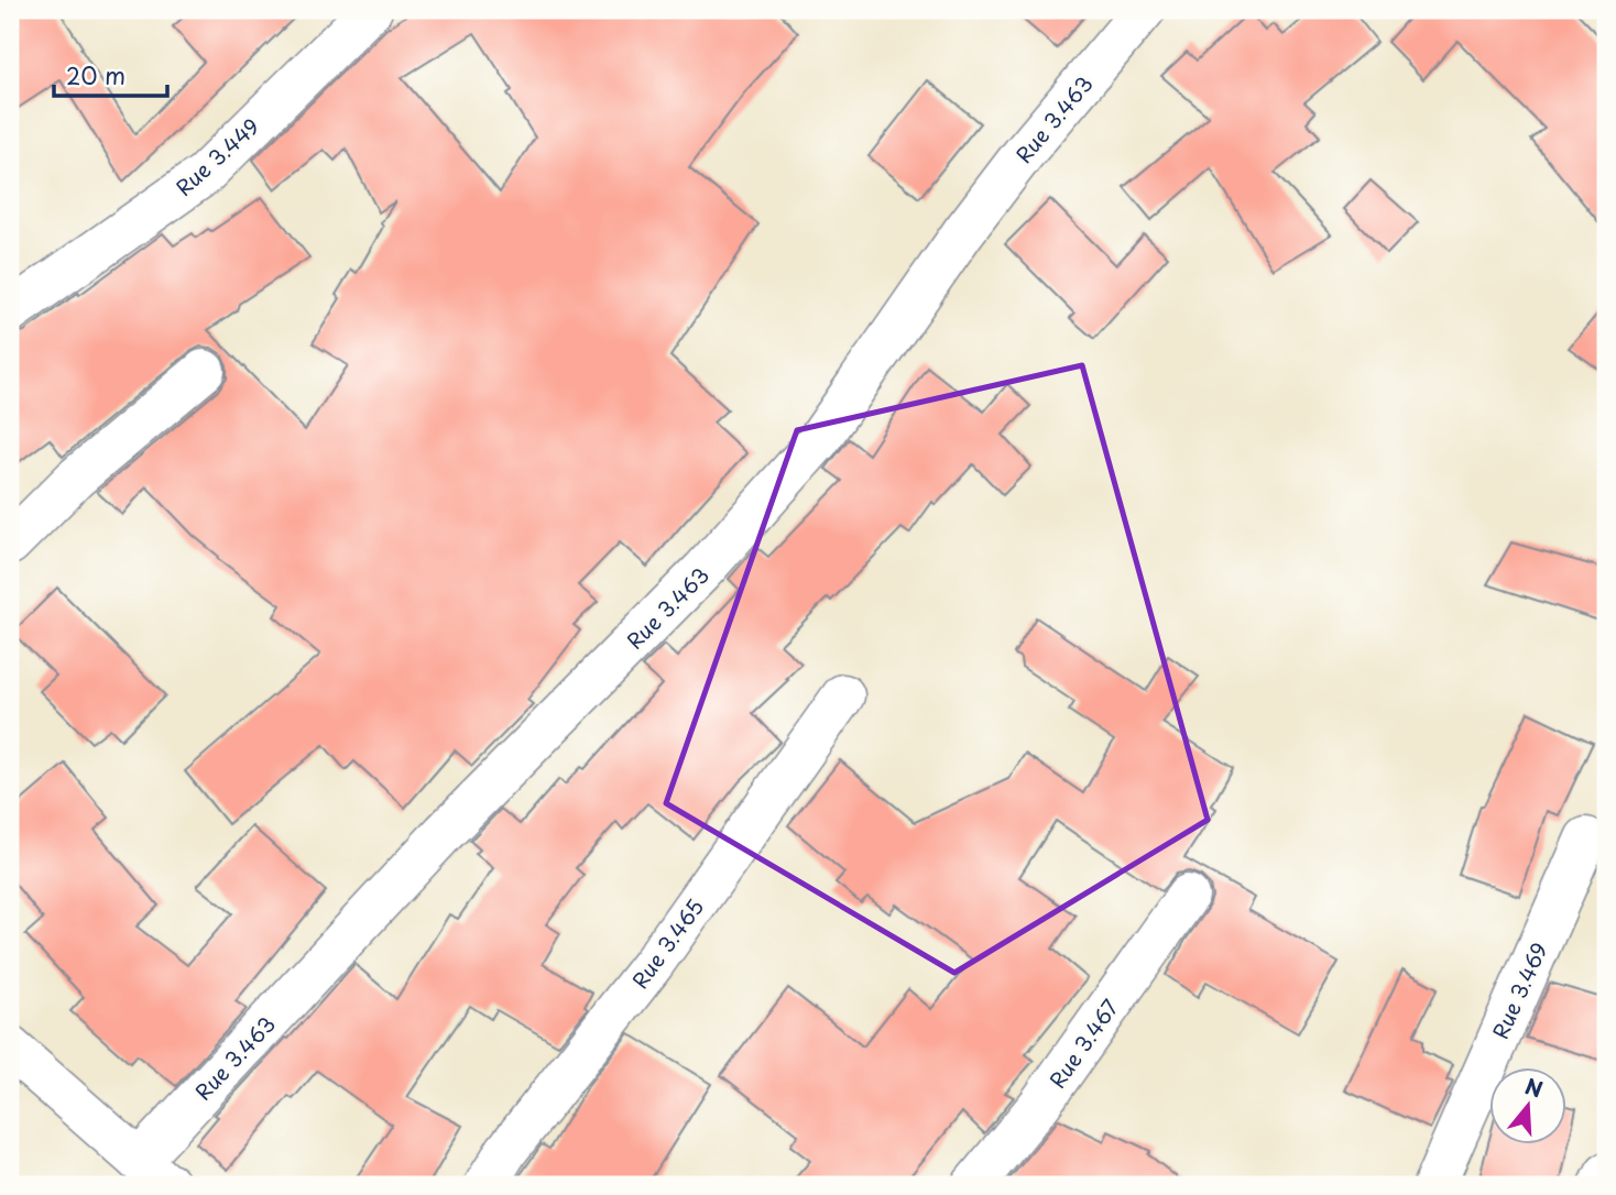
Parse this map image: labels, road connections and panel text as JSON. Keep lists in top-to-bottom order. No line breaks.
{"streets":{"street":["Rue 3.463","Rue 3.449","Rue 3.465","Rue 3.469","Rue 3.467"]},"scale_bar":"20 m","north":"top"}
